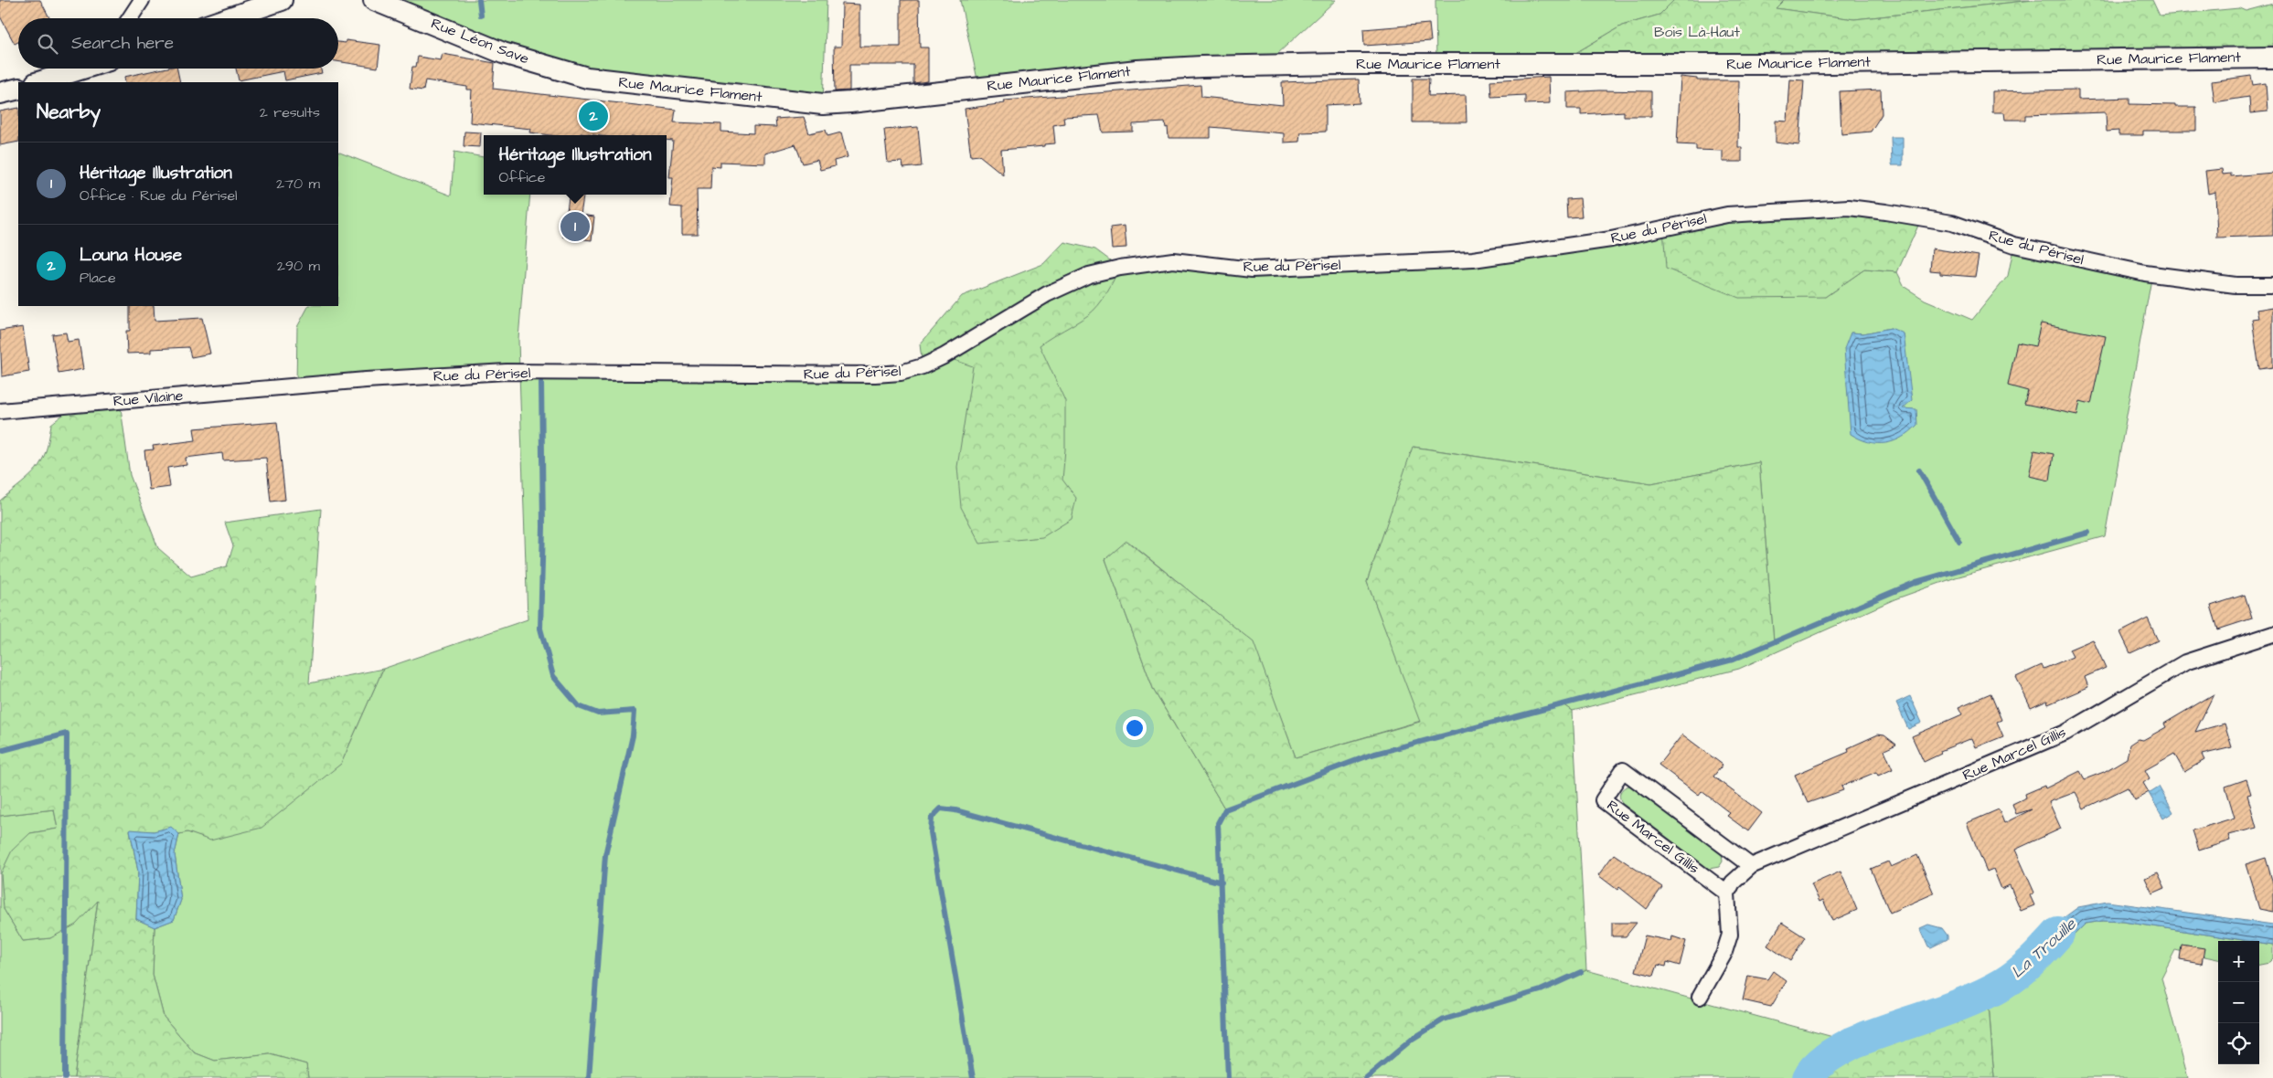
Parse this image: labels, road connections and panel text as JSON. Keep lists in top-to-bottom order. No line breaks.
{"streets":{"street":["Rue Léon Save","Rue Maurice Flament","Rue du Périsel","Rue Vilaine","Rue Marcel Gillis"]},"crossings":[["Rue Léon Save","Rue Maurice Flament"],["Rue du Périsel","Rue Vilaine"]],"water":["La Trouille"],"parks":["Bois Là-Haut"],"page":{"search":"Search here","heading":["Nearby","2 results"],"pins":["2","1"],"popup":["Héritage Illustration","Office"],"list":[{"mark":"1","name":"Héritage Illustration","note":"Office · Rue du Périsel","value":"270 m"},{"mark":"2","name":"Louna House","note":"Place","value":"290 m"}],"map_buttons":["+","−"]}}
